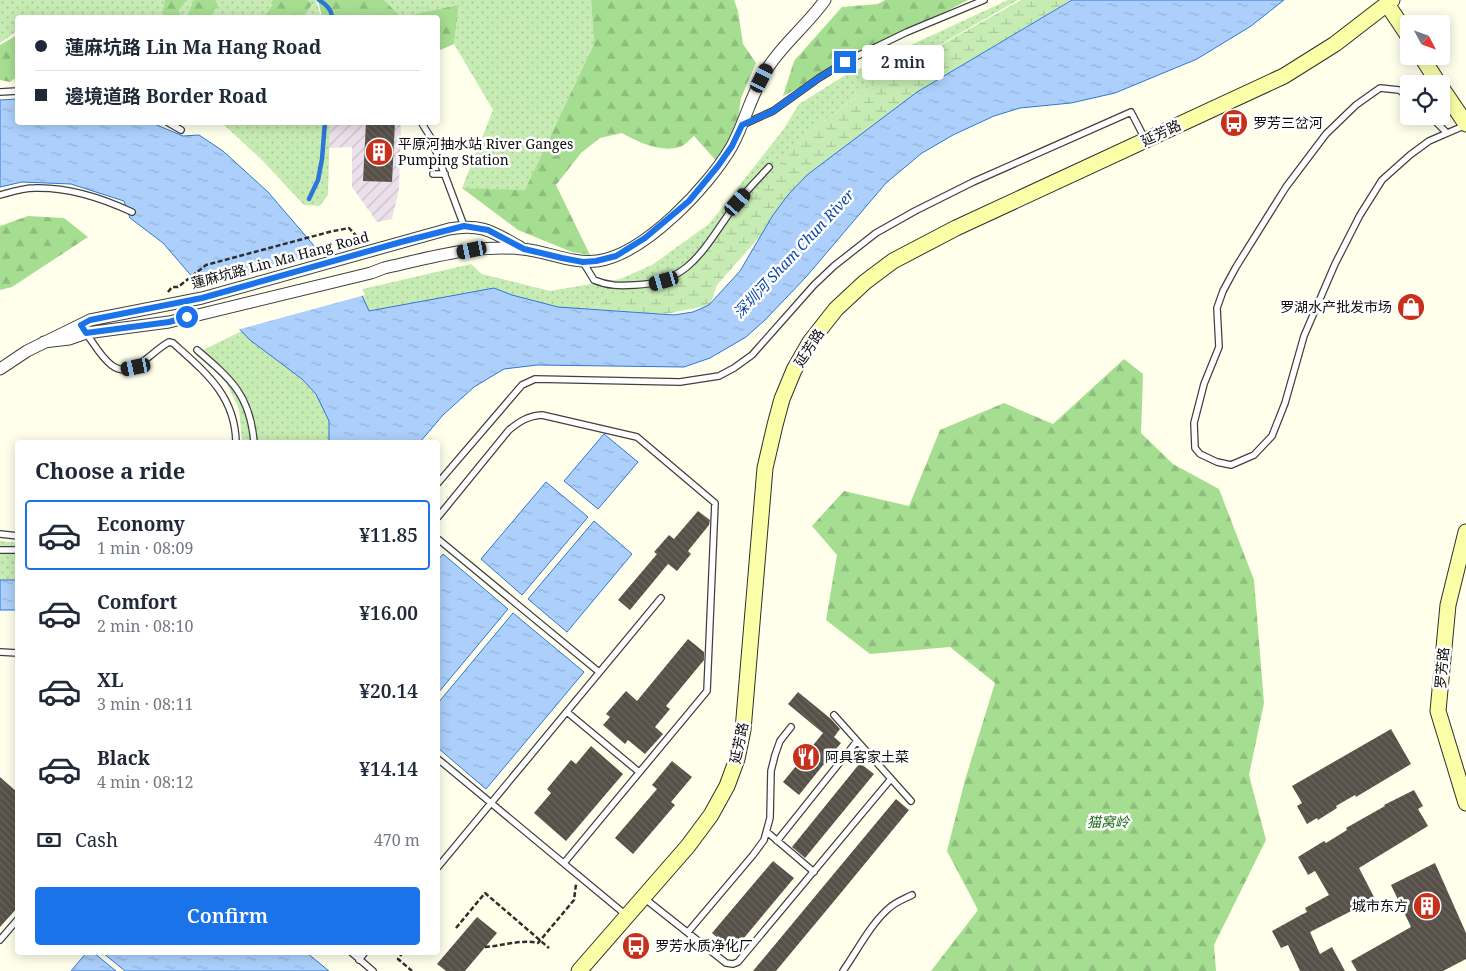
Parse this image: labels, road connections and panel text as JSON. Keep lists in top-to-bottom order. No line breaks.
{"streets":{"main road":["延芳路","罗芳路"],"street":["蓮麻坑路 Lin Ma Hang Road"]},"water":["深圳河 Sham Chun River"],"parks":["猫窝岭"],"places":{"bus stop":["罗芳三岔河","罗芳水质净化厂"],"building":["平原河抽水站 River Ganges Pumping Station","城市东方"],"shop":["罗湖水产批发市场"],"restaurant":["阿具客家土菜"]},"north":"bottom right","page":{"banner":["蓮麻坑路 Lin Ma Hang Road","邊境道路 Border Road"],"bubble":"2 min","heading":"Choose a ride","list":[{"name":"Economy","note":"1 min · 08:09","value":"¥11.85"},{"name":"Comfort","note":"2 min · 08:10","value":"¥16.00"},{"name":"XL","note":"3 min · 08:11","value":"¥20.14"},{"name":"Black","note":"4 min · 08:12","value":"¥14.14"}],"pay":["Cash","470 m"],"buttons":"Confirm"}}
